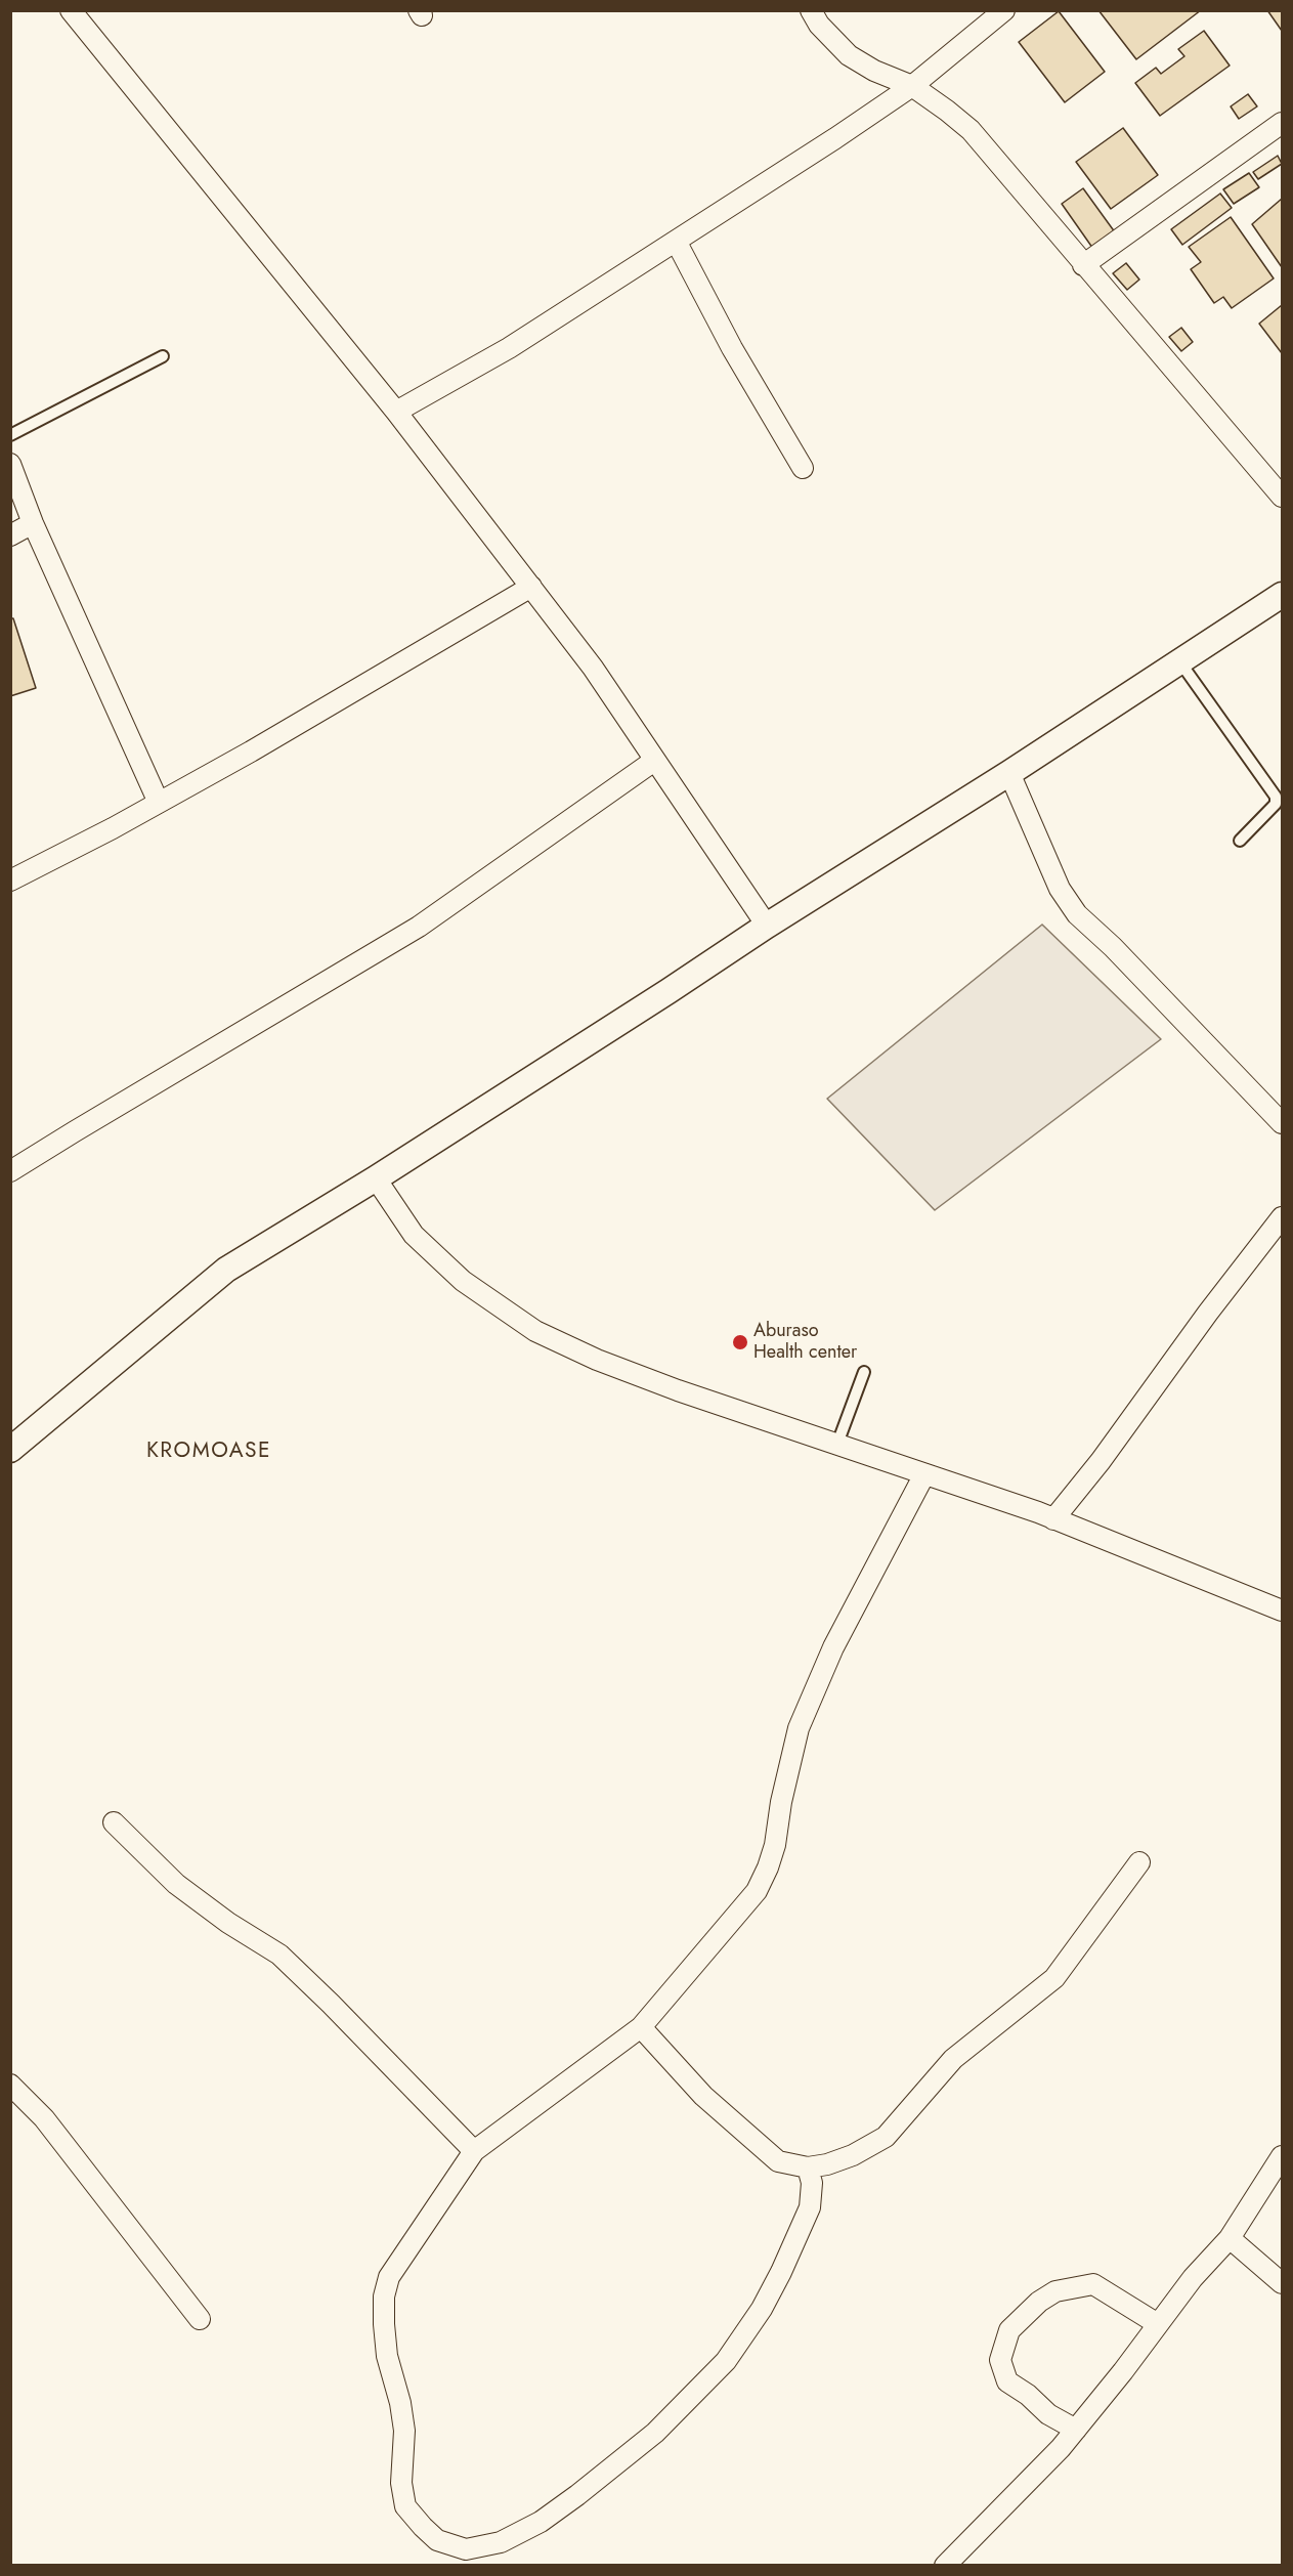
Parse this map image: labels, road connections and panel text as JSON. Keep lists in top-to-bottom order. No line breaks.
{"districts":["KROMOASE"],"places":["Aburaso Health center"]}
